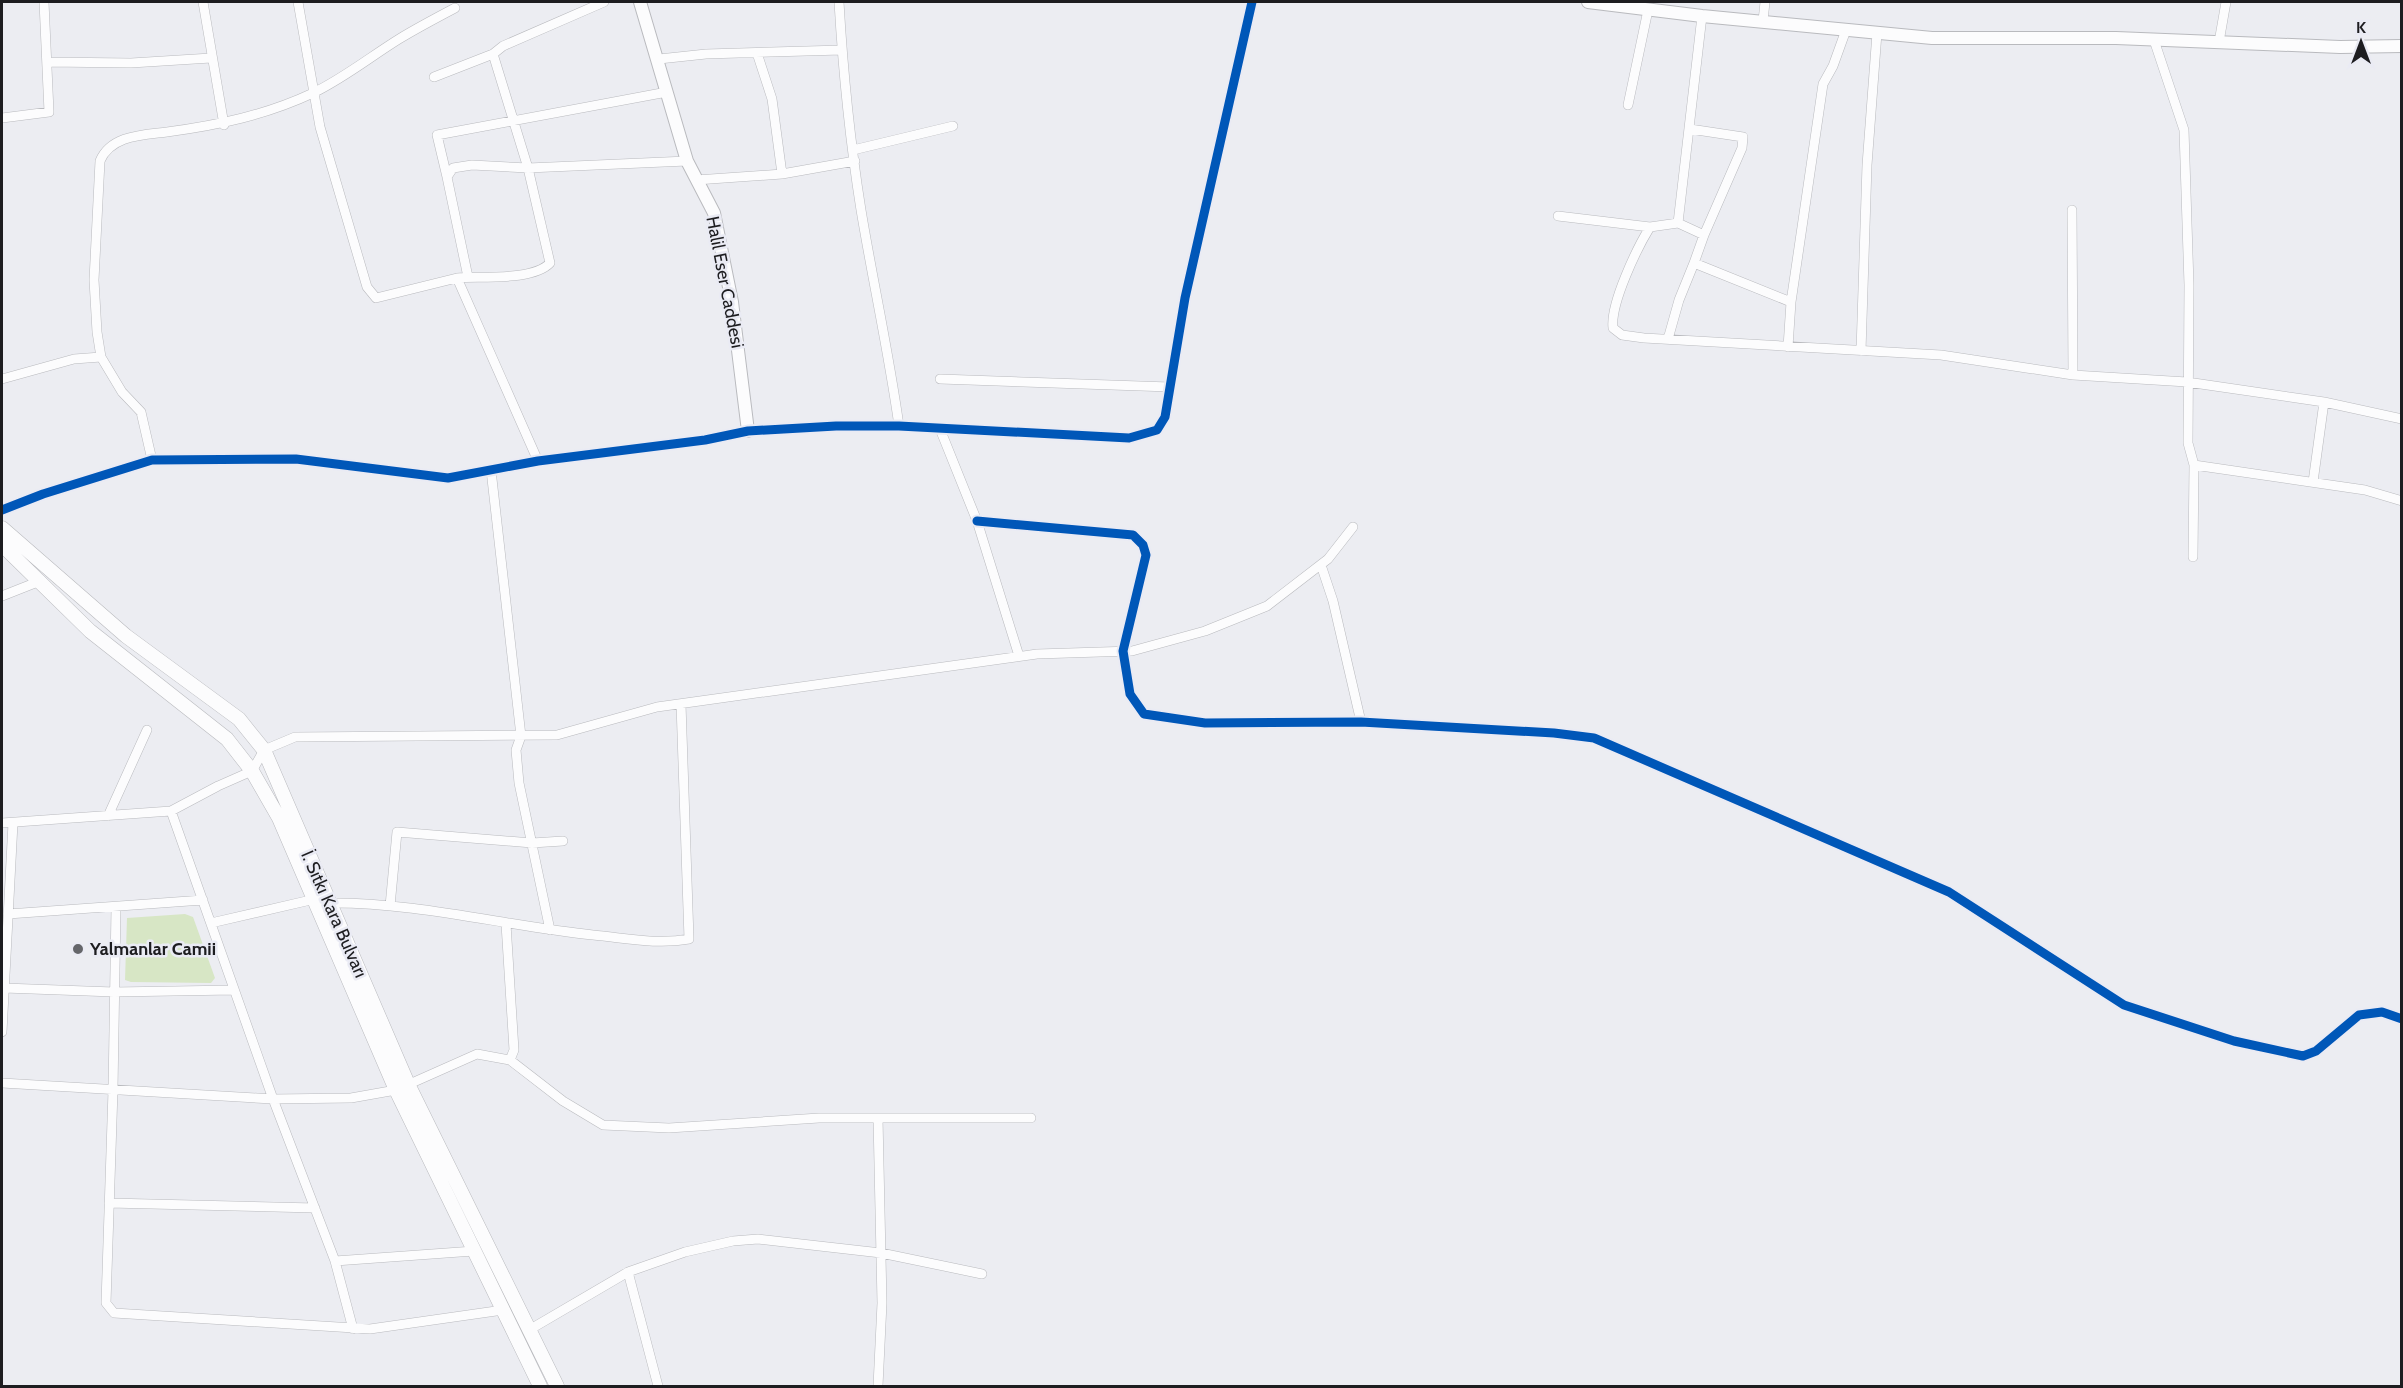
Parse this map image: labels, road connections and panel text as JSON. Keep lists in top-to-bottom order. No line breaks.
{"streets":{"main road":["İ. Sıtkı Kara Bulvarı"],"street":["Halil Eser Caddesi"]},"places":["Yalmanlar Camii"],"north":"top"}
